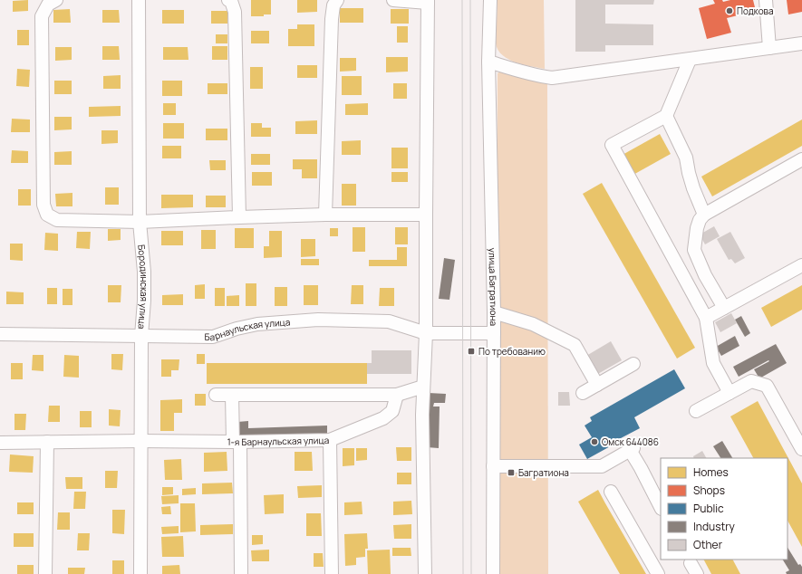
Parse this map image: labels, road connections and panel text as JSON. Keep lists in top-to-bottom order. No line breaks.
{"streets":{"street":["Бородинская улица","улица Багратиона","Барнаульская улица","1-я Барнаульская улица"]},"crossings":[["Бородинская улица","Барнаульская улица"],["Бородинская улица","1-я Барнаульская улица"],["улица Багратиона","Барнаульская улица"]],"places":{"other":["Подкова","Омск 644086"],"transit":["По требованию","Багратиона"]},"legend":["Homes","Shops","Public","Industry","Other"]}
